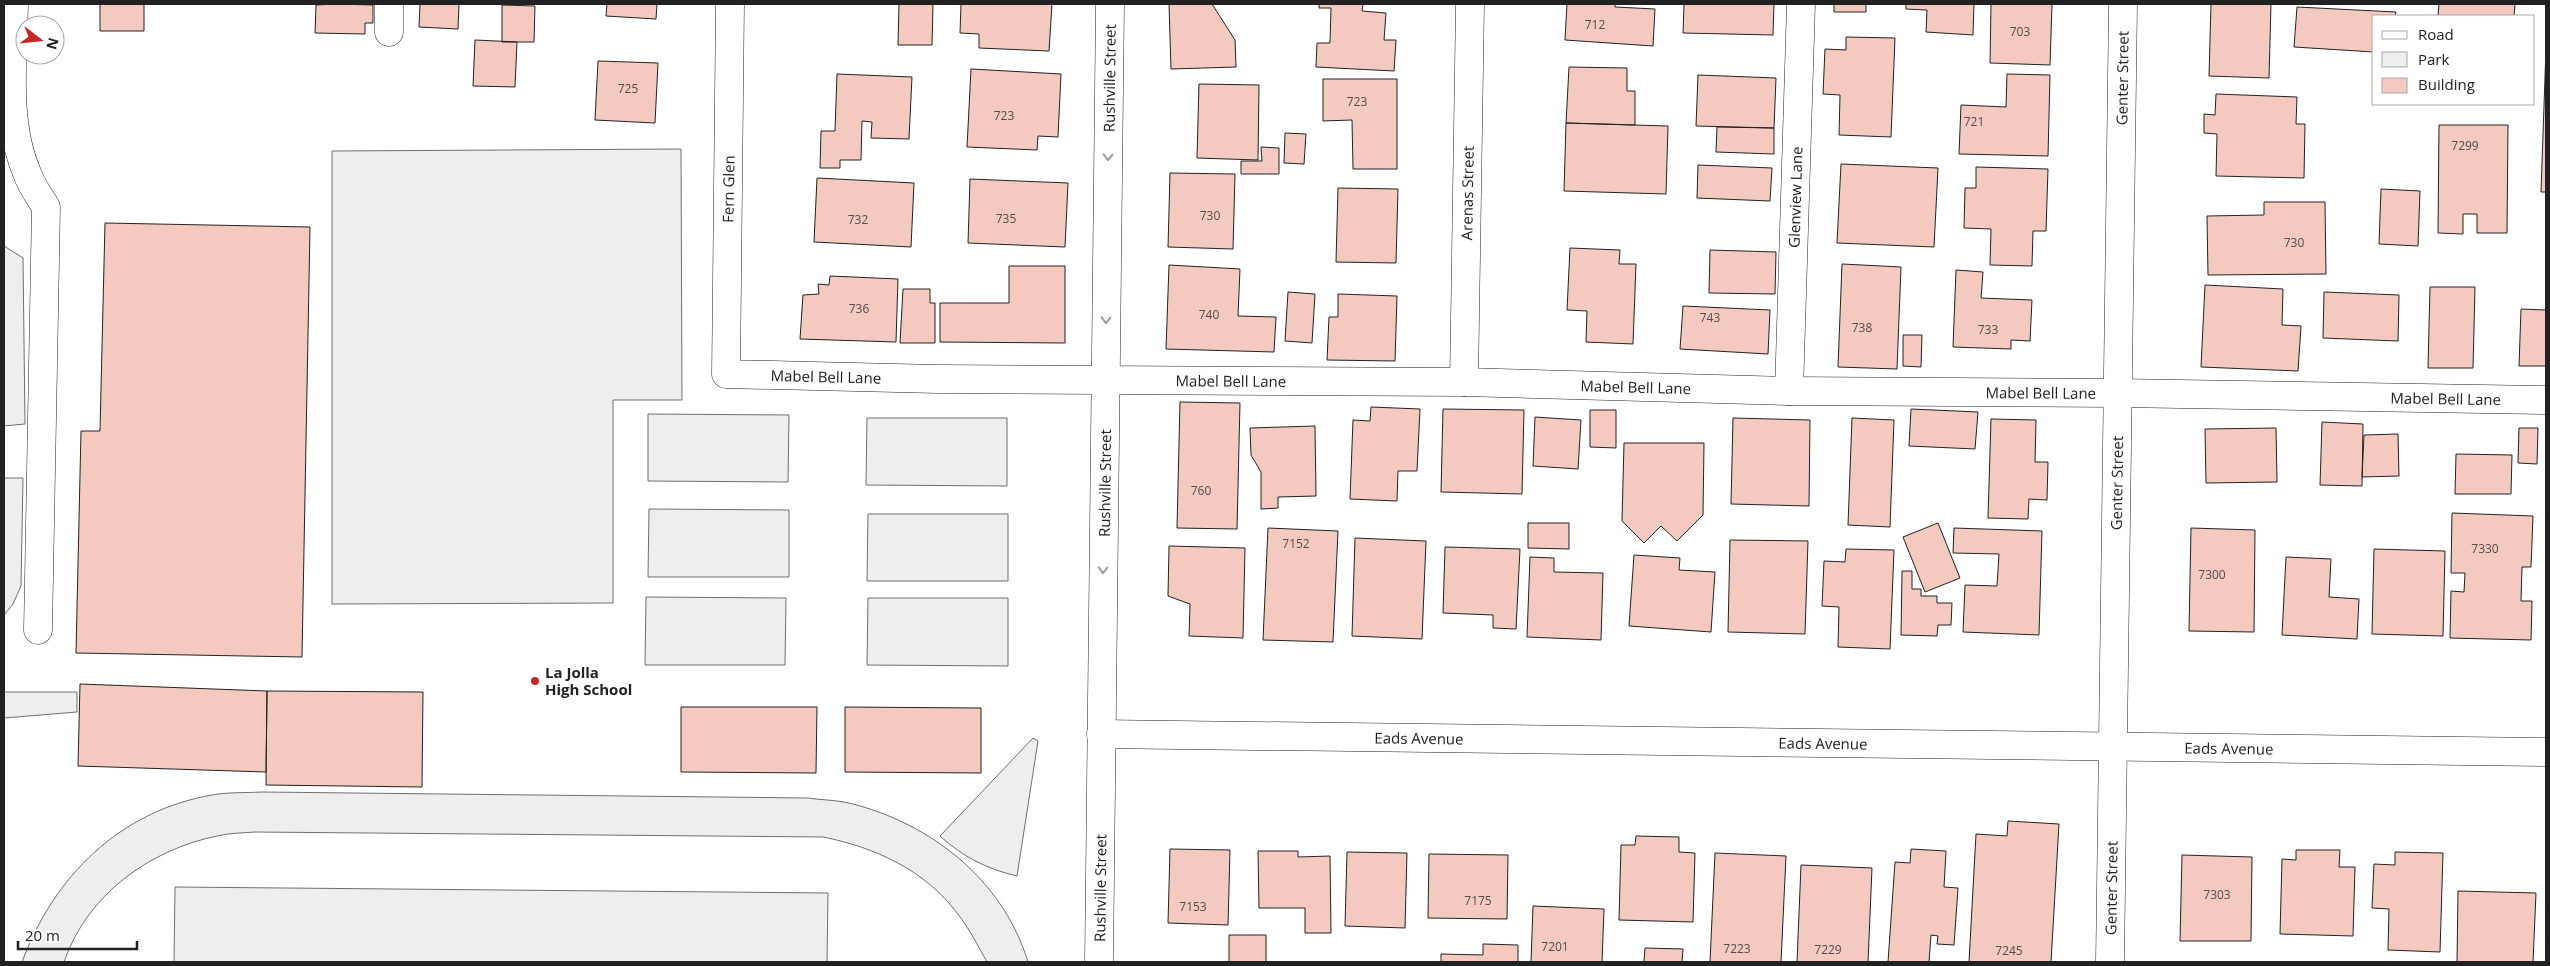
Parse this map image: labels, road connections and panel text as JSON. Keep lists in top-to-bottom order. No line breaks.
{"streets":{"street":["Rushville Street","Genter Street","Fern Glen","Arenas Street","Glenview Lane","Mabel Bell Lane","Eads Avenue"]},"crossings":[["Rushville Street","Mabel Bell Lane"],["Rushville Street","Eads Avenue"],["Genter Street","Mabel Bell Lane"],["Genter Street","Eads Avenue"],["Fern Glen","Mabel Bell Lane"],["Arenas Street","Mabel Bell Lane"],["Glenview Lane","Mabel Bell Lane"]],"one_way":["Rushville Street"],"places":["La Jolla High School"],"house_numbers":["712","703","725","723","723","721","7299","730","735","732","730","736","740","743","738","733","760","7152","7330","7300","7303","7175","7153","7201","7223","7229","7245"],"legend":["Road","Park","Building"],"scale_bar":"20 m","north":"right"}
